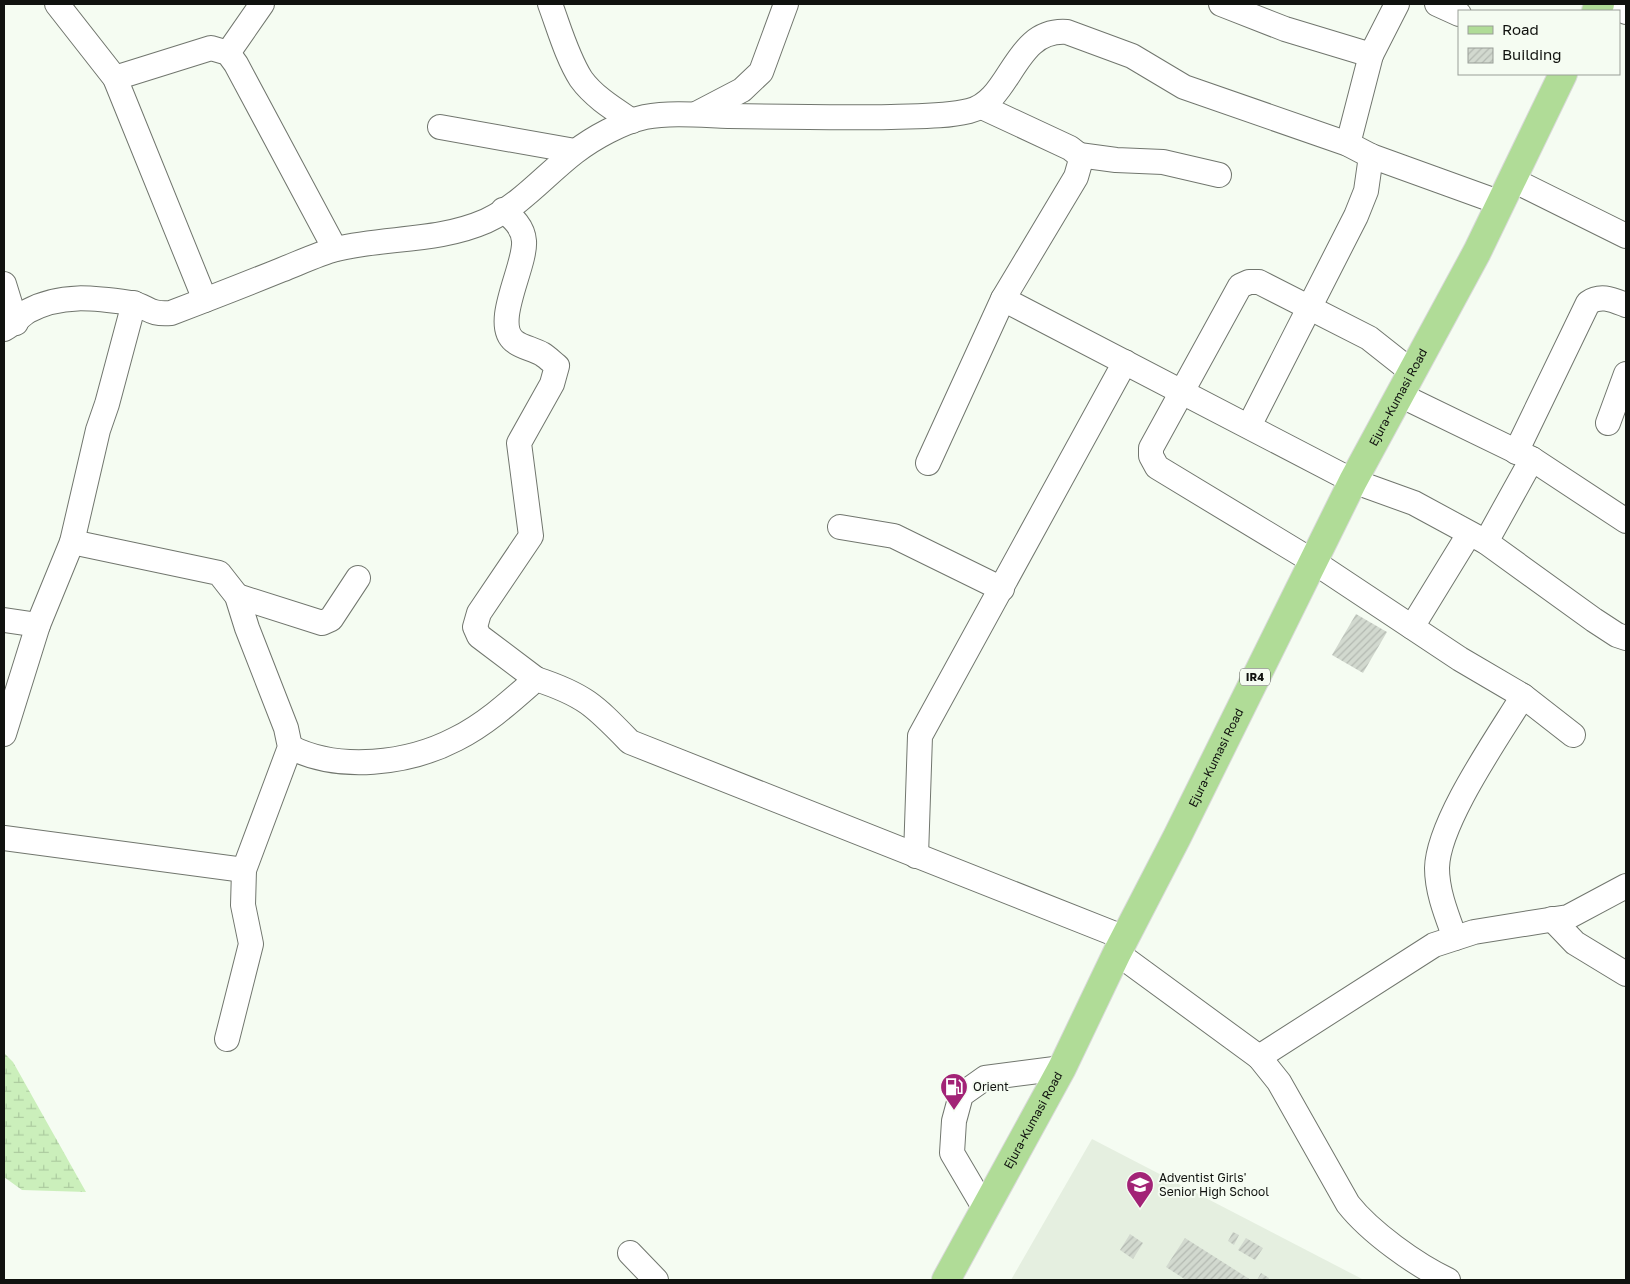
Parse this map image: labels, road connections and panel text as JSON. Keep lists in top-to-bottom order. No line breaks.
{"streets":{"main road":["Ejura-Kumasi Road","IR4"]},"places":{"fuel station":["Orient"],"school or university":["Adventist Girls' Senior High School"]},"legend":["Road","Building"]}
